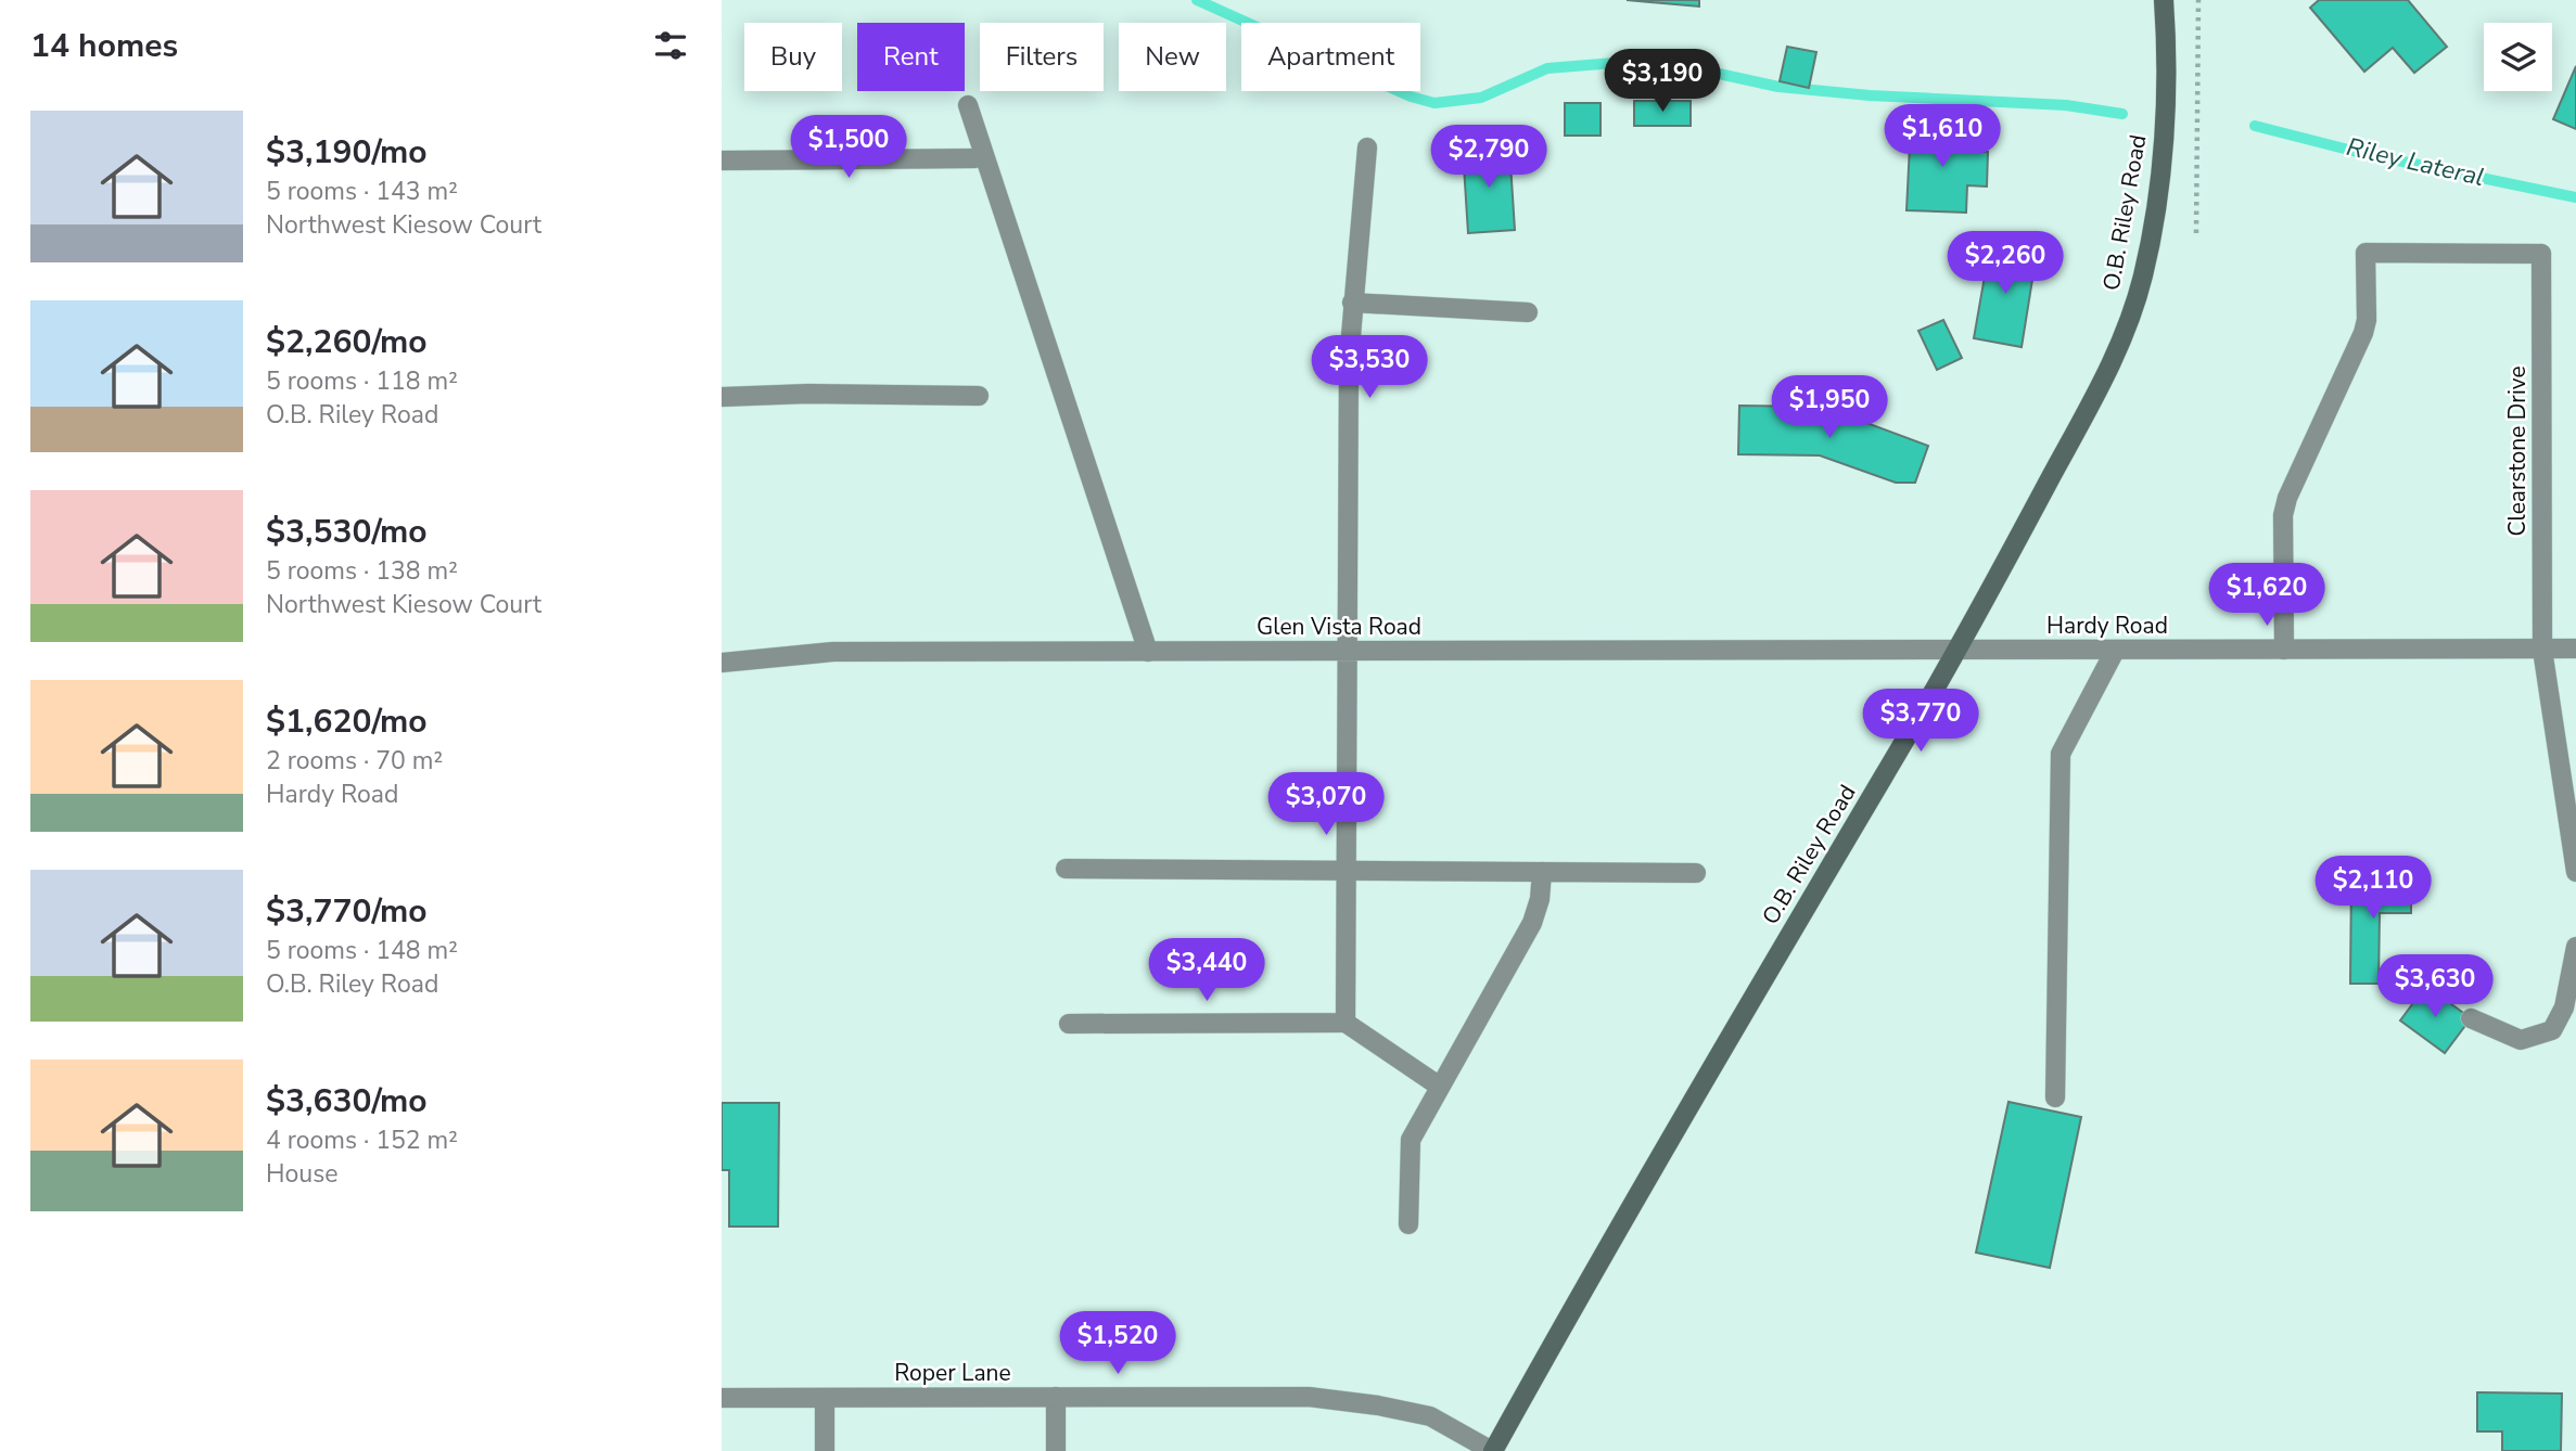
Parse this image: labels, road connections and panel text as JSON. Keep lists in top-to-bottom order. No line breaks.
{"streets":{"street":["O.B. Riley Road","Clearstone Drive","Hardy Road","Glen Vista Road","Roper Lane"]},"crossings":[["O.B. Riley Road","Hardy Road"],["O.B. Riley Road","Glen Vista Road"],["O.B. Riley Road","Roper Lane"],["Clearstone Drive","Hardy Road"],["Hardy Road","Glen Vista Road"]],"water":["Riley Lateral"],"page":{"heading":"14 homes","chip":["Buy","Rent","Filters","New","Apartment"],"price":["$3,190","$1,610","$1,500","$2,790","$2,260","$3,530","$1,950","$1,620","$3,770","$3,070","$2,110","$3,440","$3,630","$1,520"],"list":[{"name":"$3,190/mo","note":"5 rooms · 143 m² · Northwest Kiesow Court"},{"name":"$2,260/mo","note":"5 rooms · 118 m² · O.B. Riley Road"},{"name":"$3,530/mo","note":"5 rooms · 138 m² · Northwest Kiesow Court"},{"name":"$1,620/mo","note":"2 rooms · 70 m² · Hardy Road"},{"name":"$3,770/mo","note":"5 rooms · 148 m² · O.B. Riley Road"},{"name":"$3,630/mo","note":"4 rooms · 152 m² · House"}]}}
